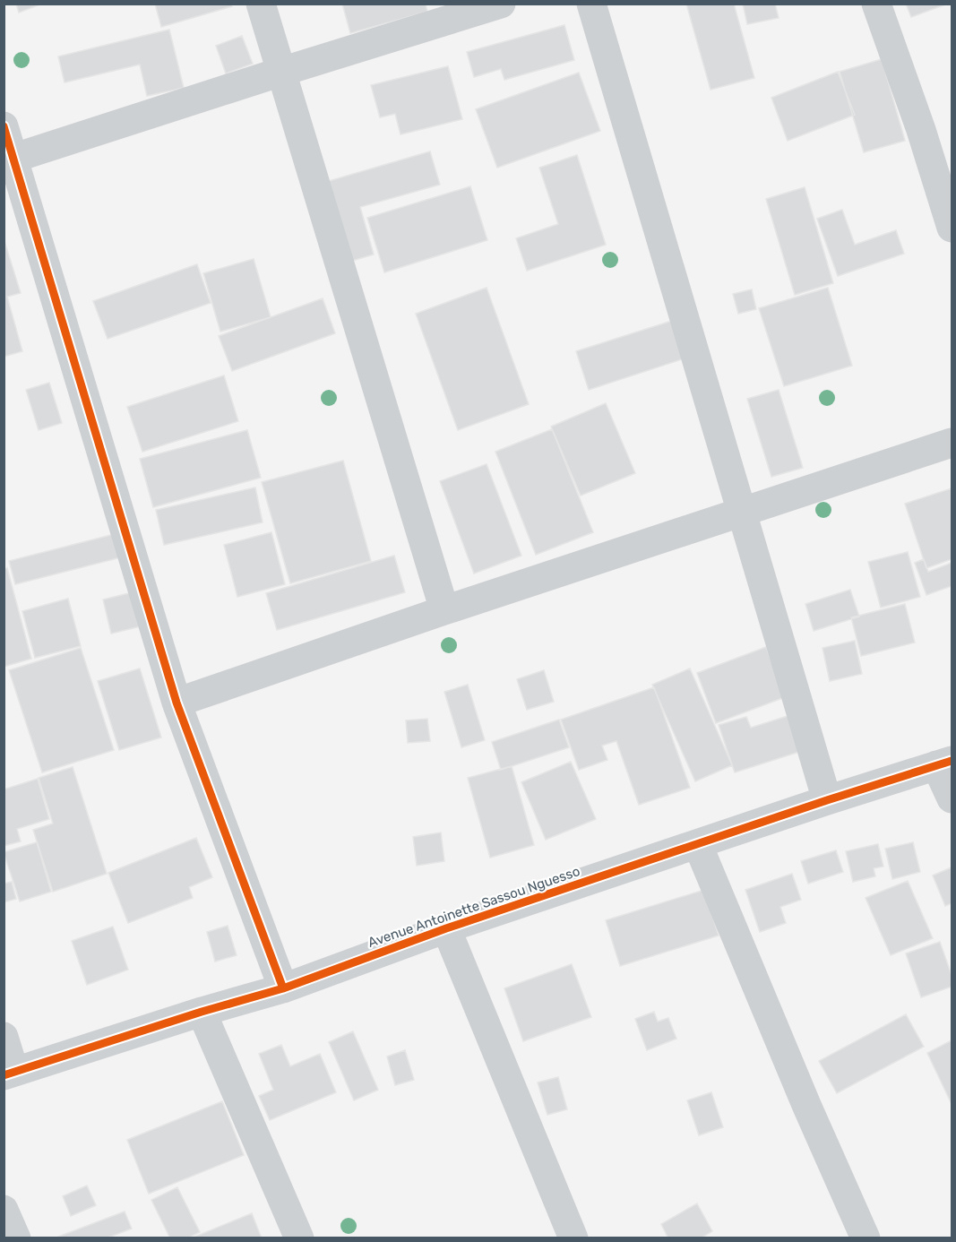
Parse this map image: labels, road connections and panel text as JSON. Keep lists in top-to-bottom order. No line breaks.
{"streets":{"street":["Avenue Antoinette Sassou Nguesso"]}}
